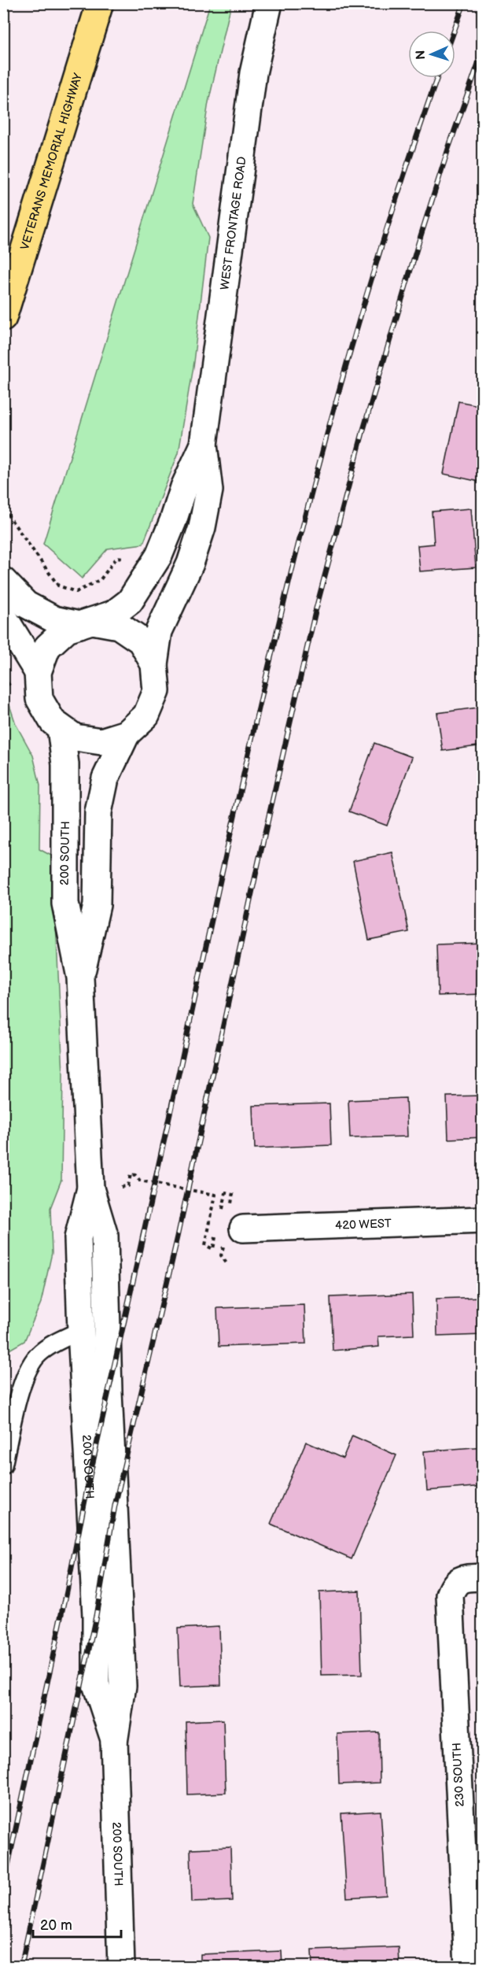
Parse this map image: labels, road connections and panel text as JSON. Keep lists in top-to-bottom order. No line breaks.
{"streets":{"highway":["VETERANS MEMORIAL HIGHWAY"],"street":["WEST FRONTAGE ROAD","200 SOUTH","420 WEST","230 SOUTH"]},"crossings":[["WEST FRONTAGE ROAD","200 SOUTH"]],"scale_bar":"20 m","north":"left"}
